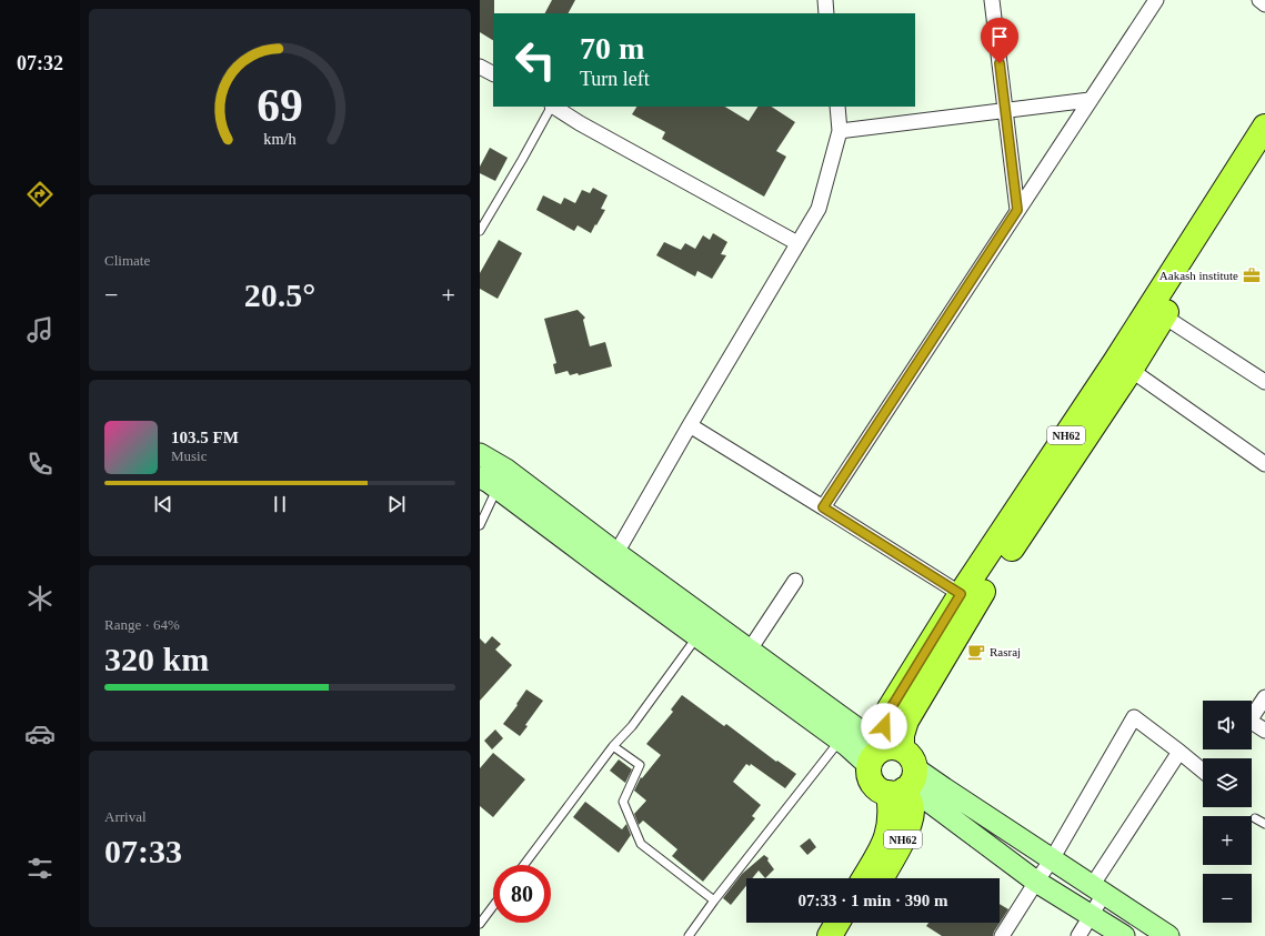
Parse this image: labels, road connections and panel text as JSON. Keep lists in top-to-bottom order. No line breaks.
{"streets":{"highway":["NH62"]},"places":{"office":["Aakash institute"],"cafe":["Rasraj"]},"page":{"tabs":"07:32","turn":["70 m","Turn left"],"tile":["Climate",["Range · 64%","320 km"],["Arrival","07:33"]],"heat":["−","20.5°","+"],"song":["103.5 FM","Music"],"map_buttons":["+","−"],"limit":"80","trip":"07:33 · 1 min · 390 m","gauge":["69","km/h"]}}
